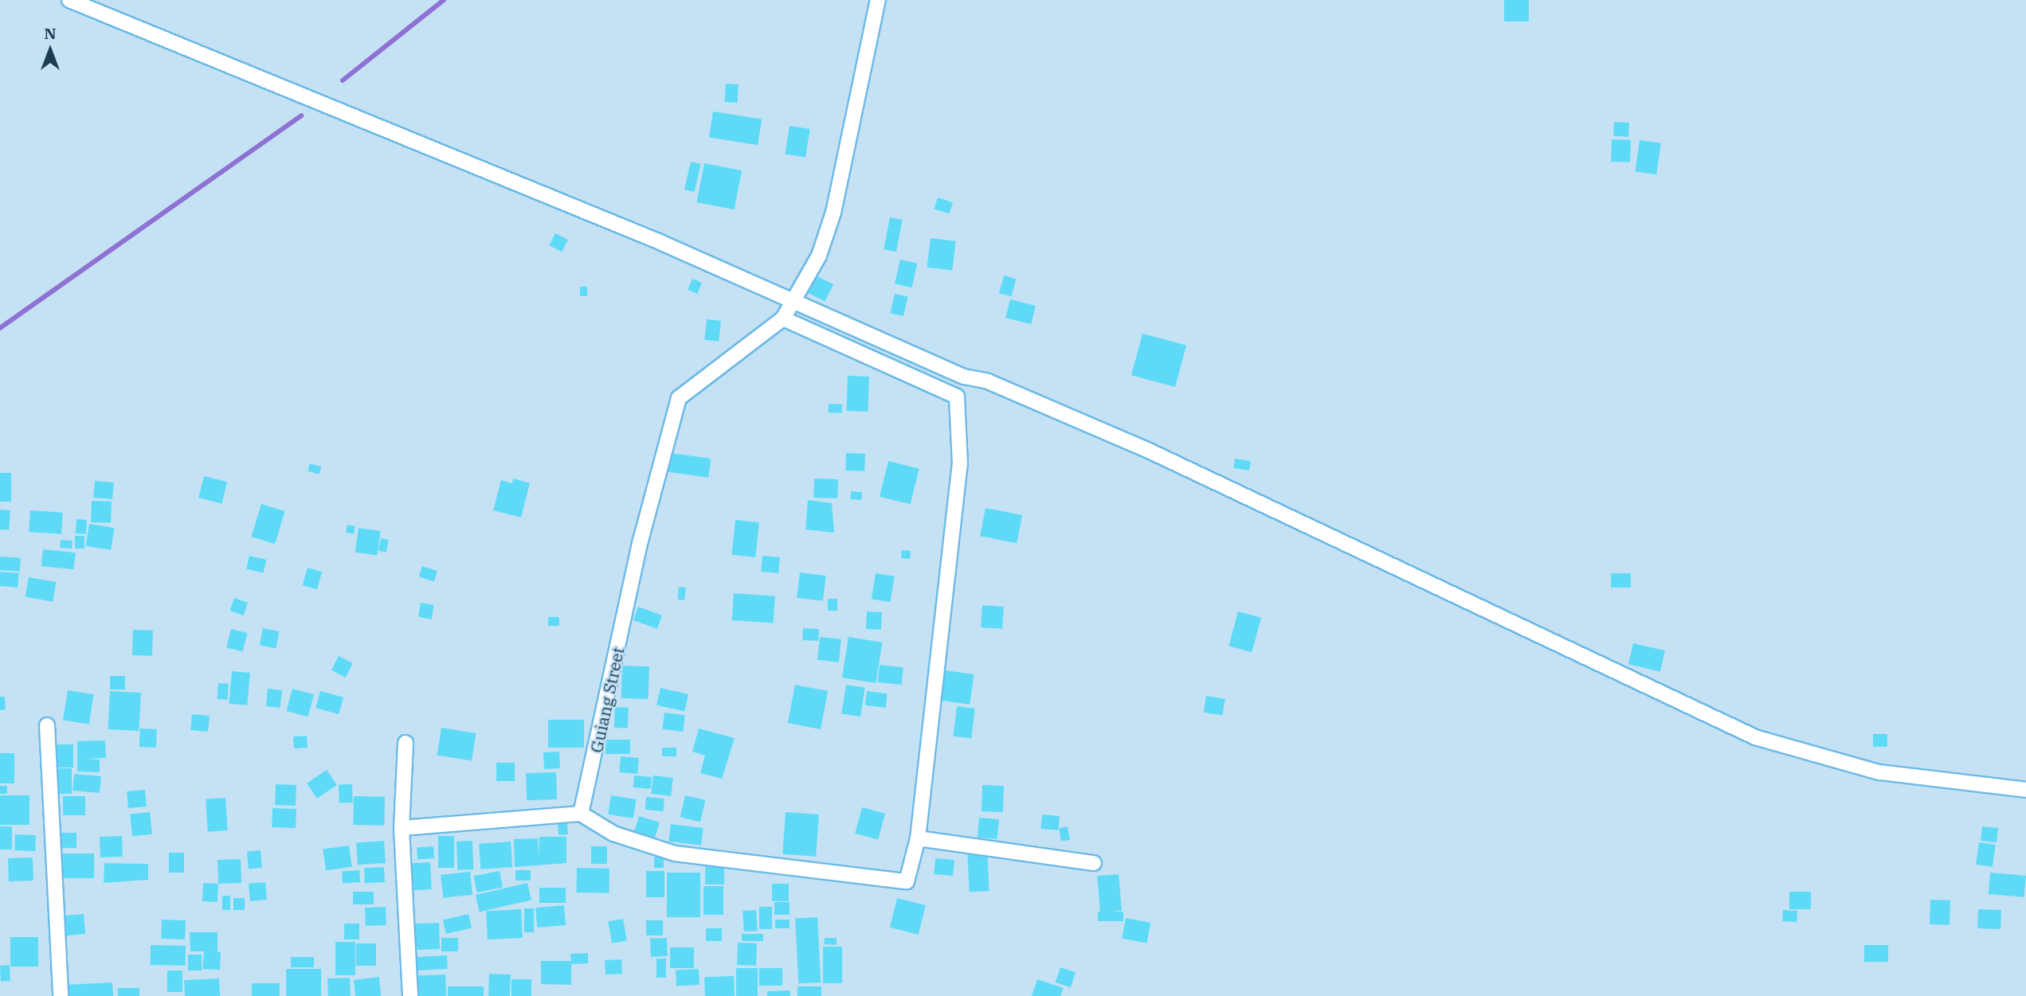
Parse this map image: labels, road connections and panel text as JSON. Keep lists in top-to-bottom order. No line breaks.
{"streets":{"street":["Guiang Street"]},"north":"top"}
